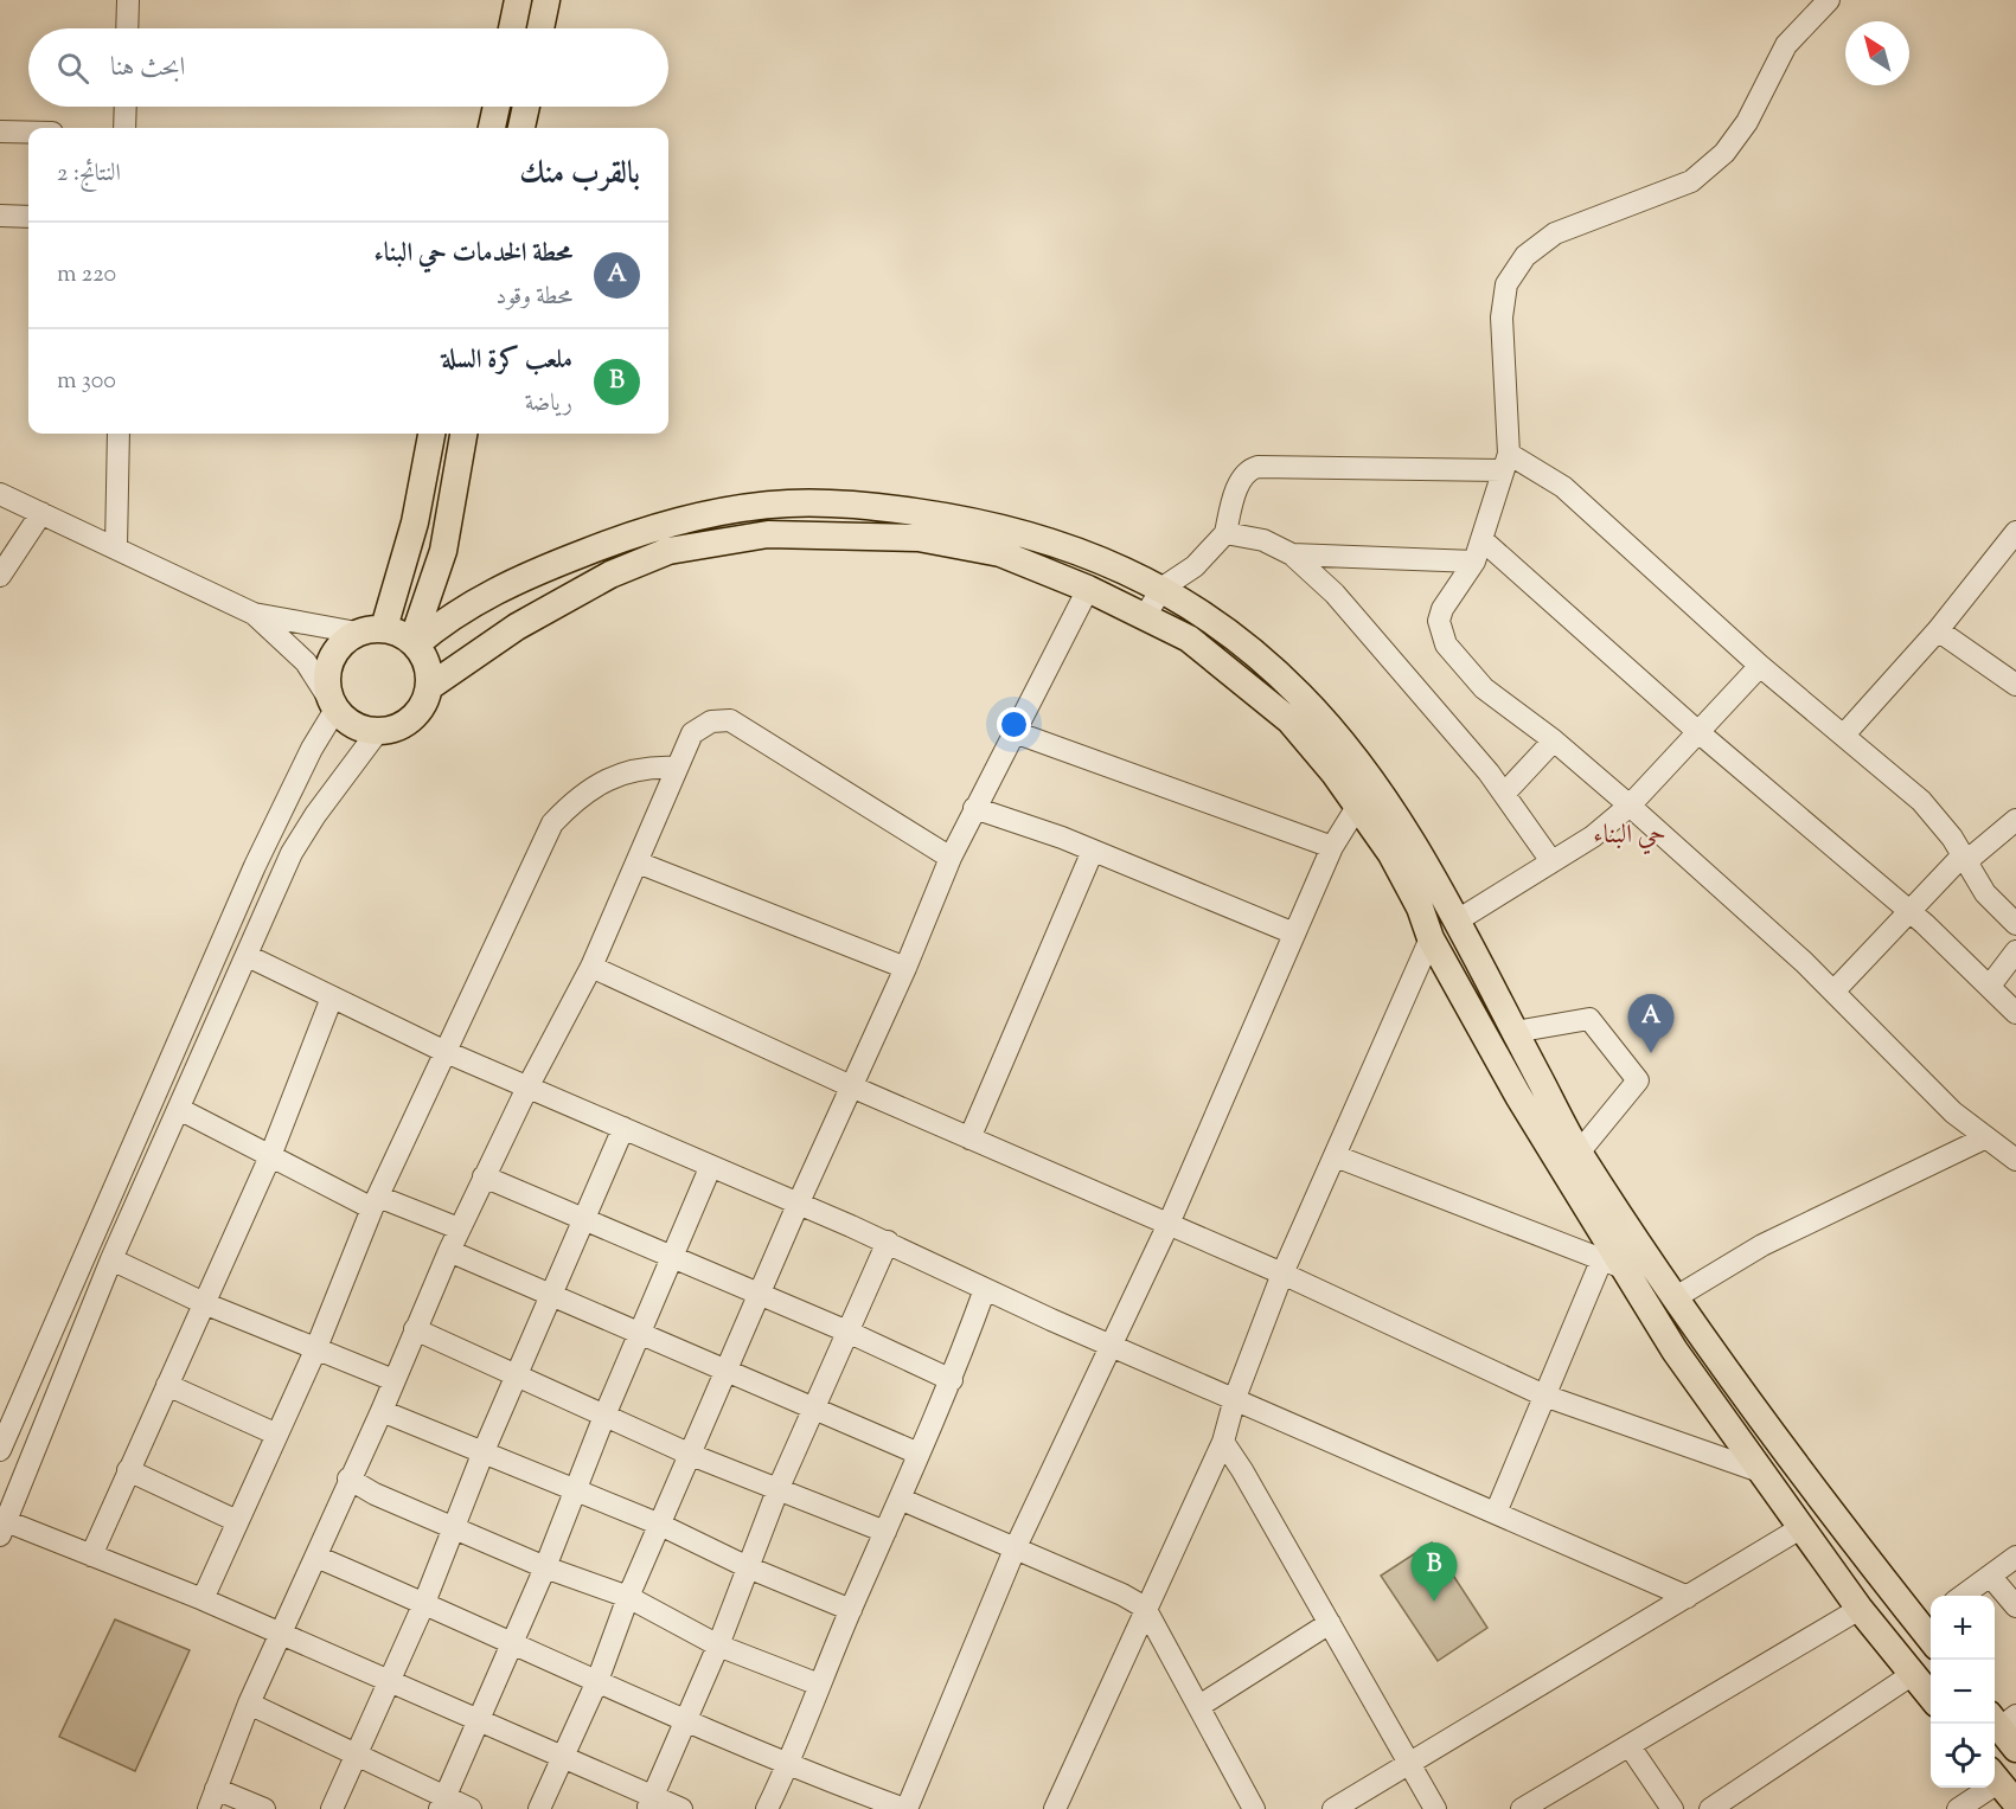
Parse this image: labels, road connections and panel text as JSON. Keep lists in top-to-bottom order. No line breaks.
{"districts":["حي البناء"],"north":"top left","page":{"search":"ابحث هنا","heading":["بالقرب منك","النتائج: 2"],"list":[{"mark":"A","name":"محطة الخدمات حي البناء","note":"محطة وقود","value":"220 m"},{"mark":"B","name":"ملعب كرة السلة","note":"رياضة","value":"300 m"}],"pins":["A","B"],"map_buttons":["+","−"]}}
